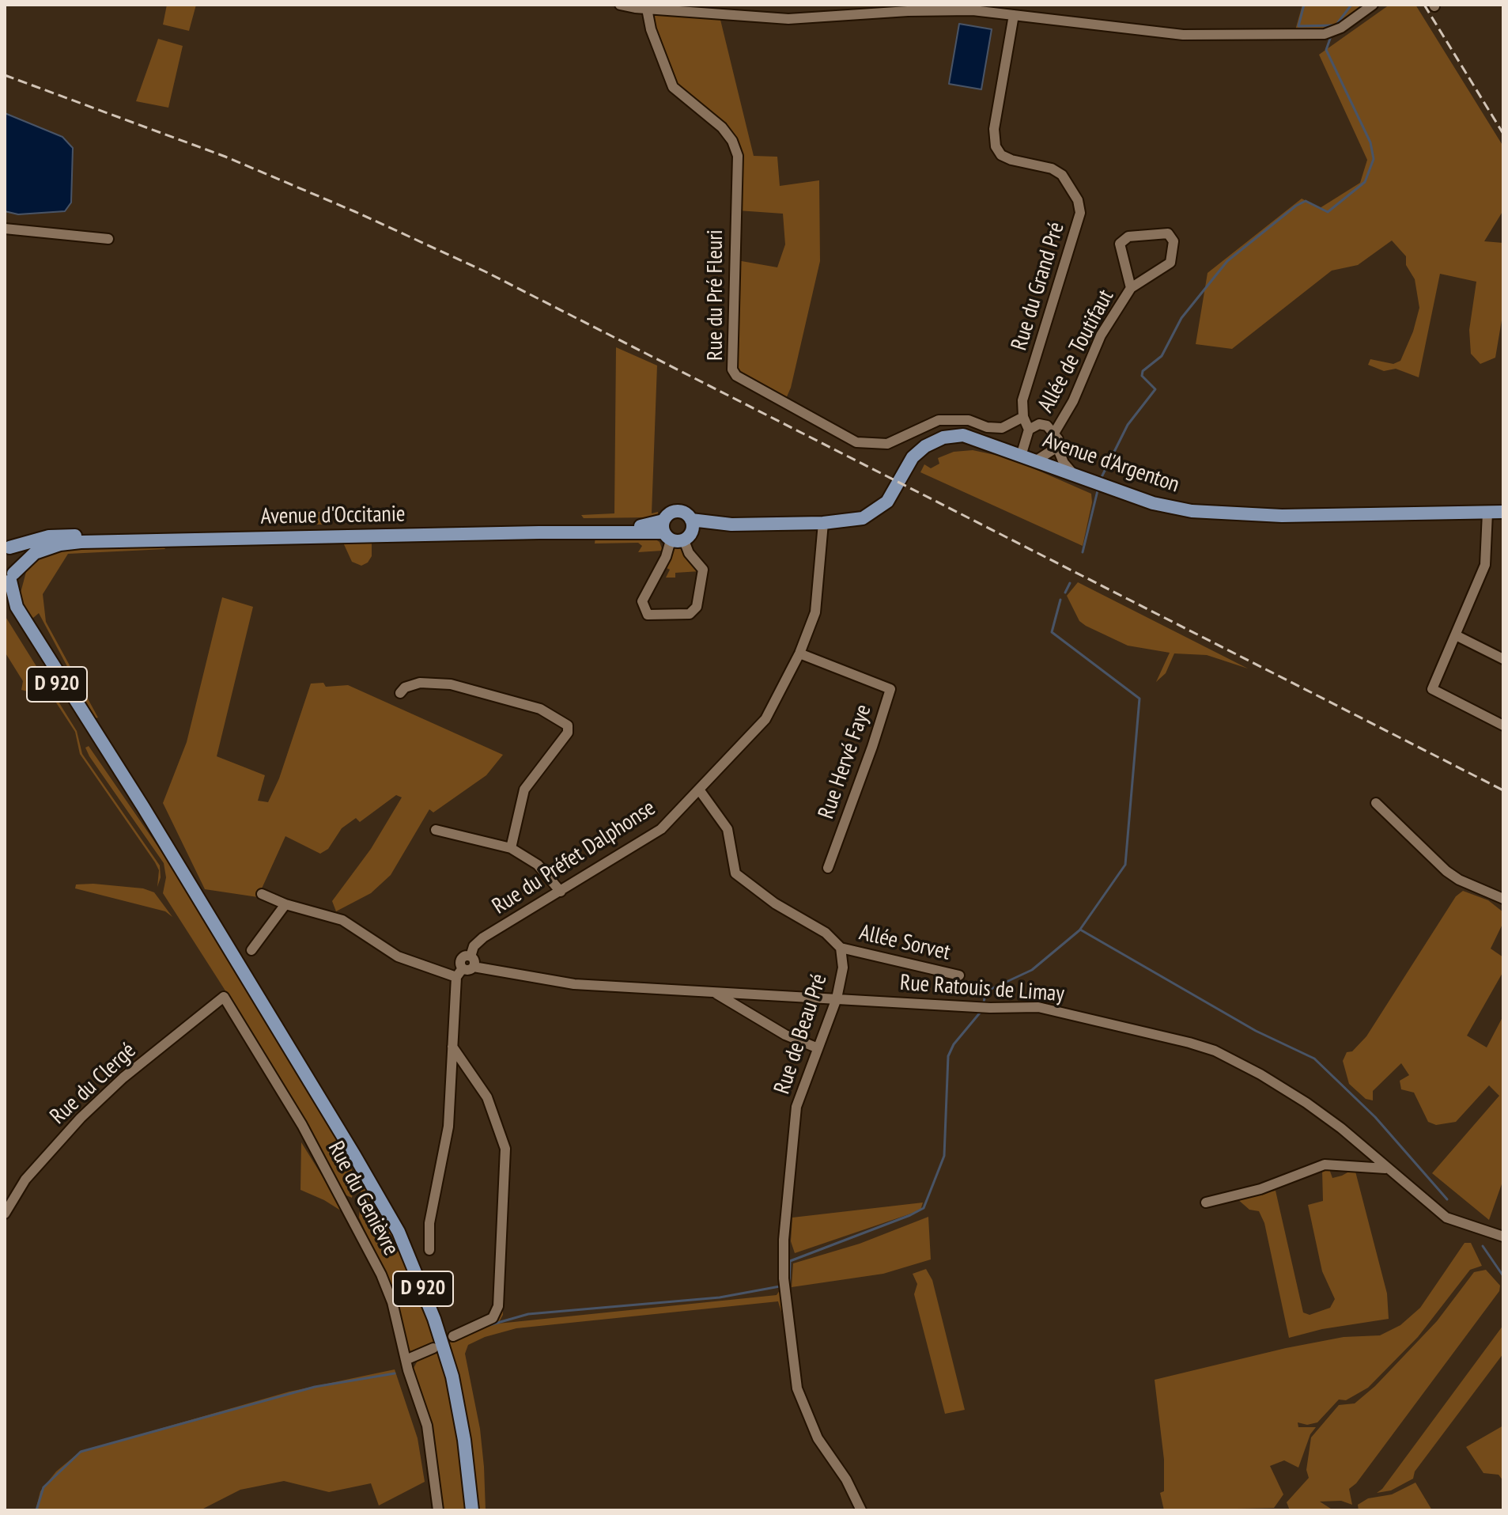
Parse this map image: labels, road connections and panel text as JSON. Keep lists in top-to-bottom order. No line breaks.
{"streets":{"main road":["Avenue d'Argenton","Avenue d'Occitanie","D 920"],"street":["Rue du Grand Pré","Rue du Pré Fleuri","Allée de Toutifaut","Rue Hervé Faye","Rue du Préfet Dalphonse","Allée Sorvet","Rue Ratouis de Limay","Rue de Beau Pré","Rue du Clergé","Rue du Genièvre"]},"crossings":[["Rue du Grand Pré","Rue du Pré Fleuri"],["Allée de Toutifaut","Avenue d'Argenton"],["Avenue d'Argenton","Avenue d'Occitanie"],["Avenue d'Argenton","Rue du Préfet Dalphonse"],["Avenue d'Occitanie","D 920"],["Avenue d'Occitanie","Rue du Préfet Dalphonse"],["Rue Hervé Faye","Rue du Préfet Dalphonse"],["Rue du Préfet Dalphonse","Rue Ratouis de Limay"],["Rue du Préfet Dalphonse","Rue de Beau Pré"],["Allée Sorvet","Rue de Beau Pré"],["Rue Ratouis de Limay","Rue de Beau Pré"],["Rue du Clergé","Rue du Genièvre"]]}
